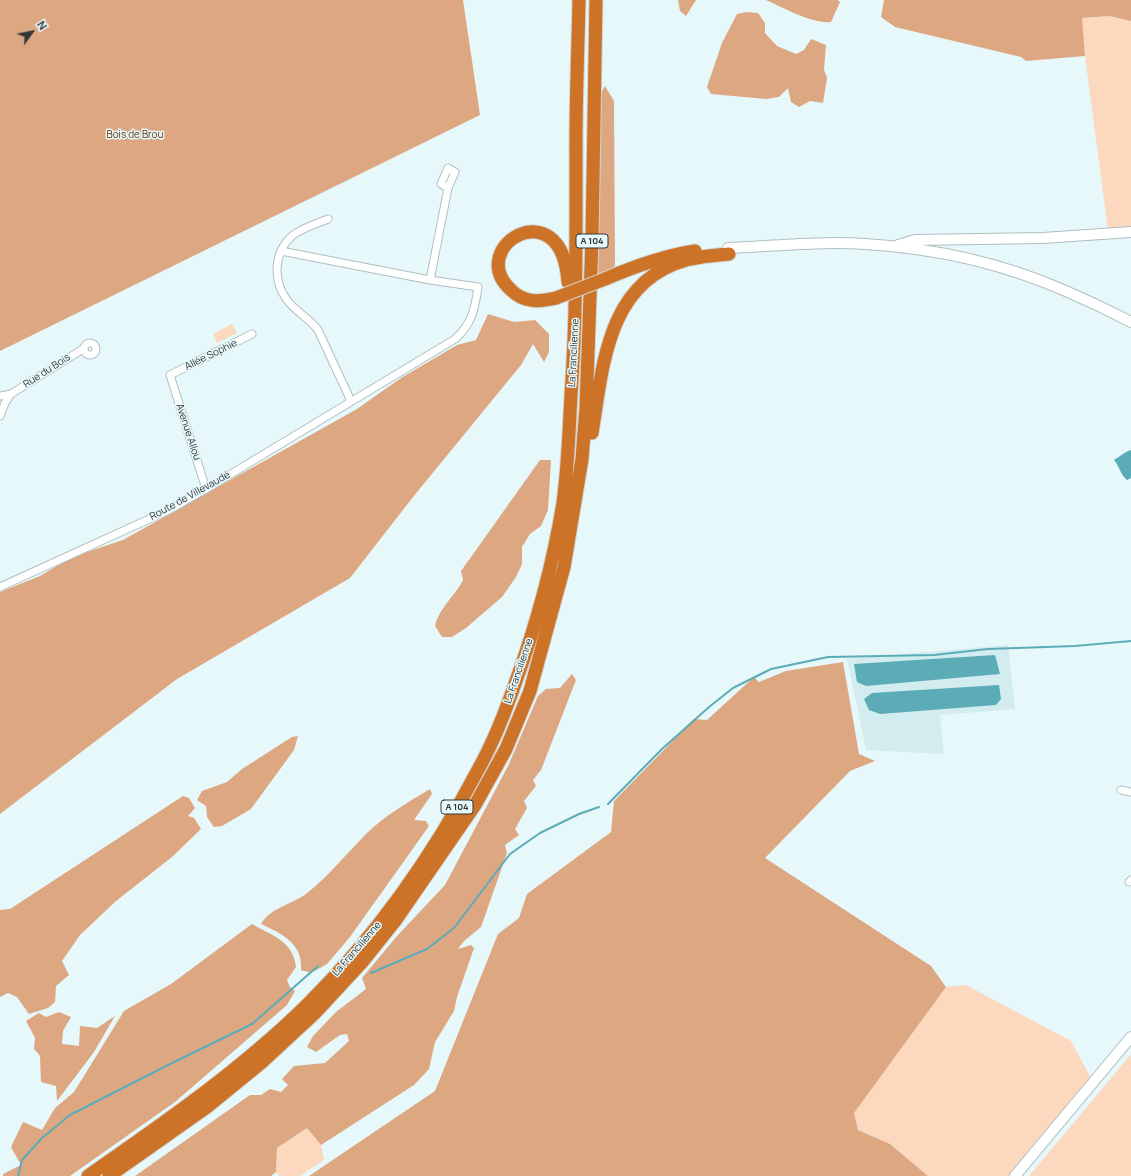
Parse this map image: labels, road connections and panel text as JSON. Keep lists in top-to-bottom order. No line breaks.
{"streets":{"highway":["A 104","La Francilienne"],"street":["Allée Sophie","Rue du Bois","Avenue Allou","Route de Villevaudé"]},"crossings":[["Allée Sophie","Avenue Allou"],["Avenue Allou","Route de Villevaudé"]],"parks":["Bois de Brou"],"north":"top right"}
